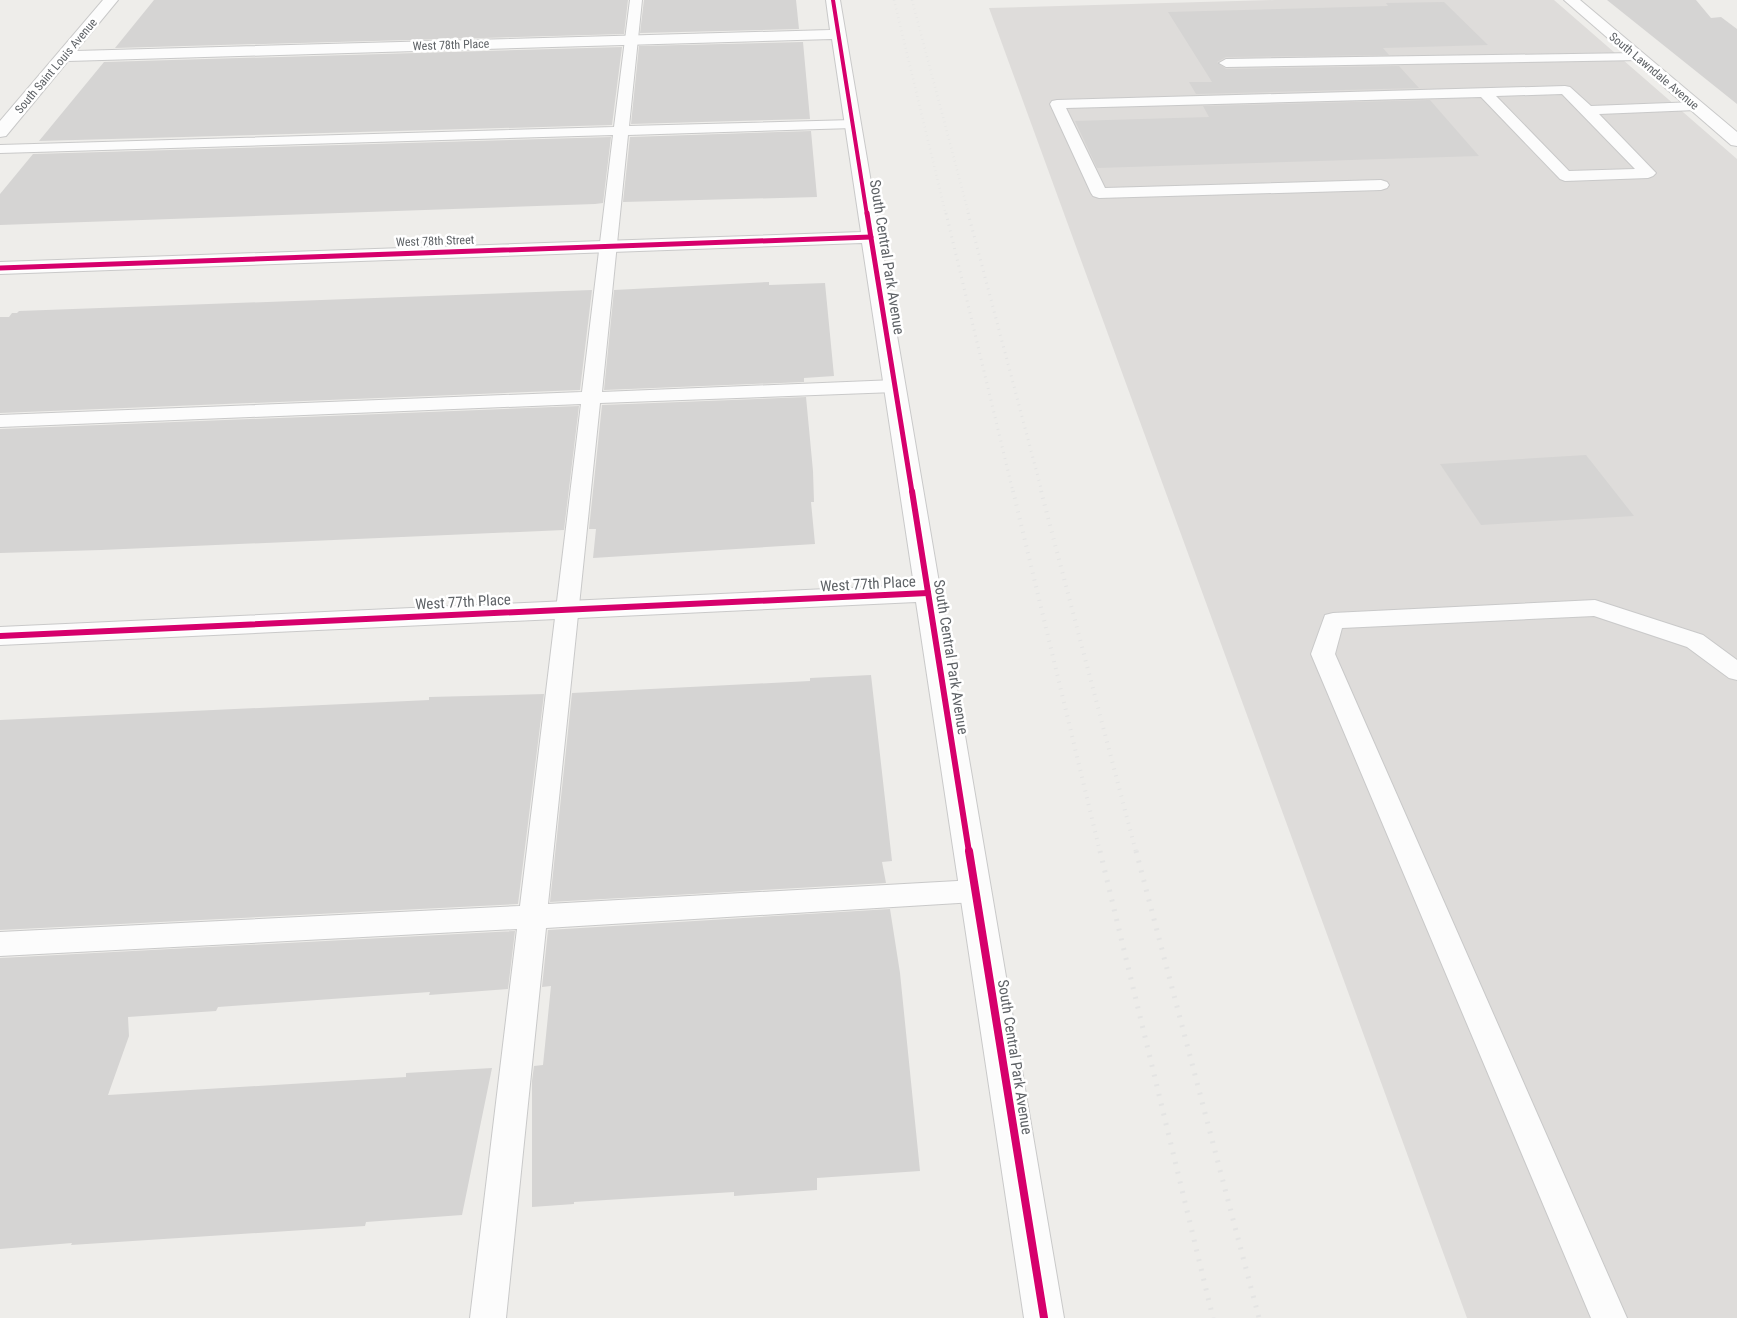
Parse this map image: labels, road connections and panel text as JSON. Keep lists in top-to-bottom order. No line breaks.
{"streets":{"street":["West 78th Place","South Saint Louis Avenue","South Lawndale Avenue","West 78th Street","South Central Park Avenue","West 77th Place"]},"crossings":[["West 78th Place","South Saint Louis Avenue"],["West 78th Place","South Central Park Avenue"],["West 78th Street","South Central Park Avenue"],["South Central Park Avenue","West 77th Place"]]}
